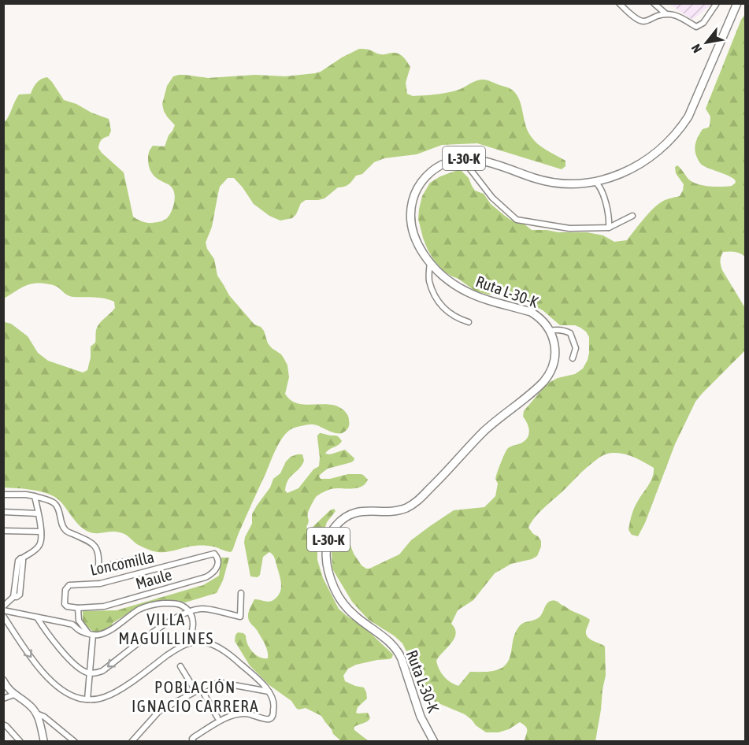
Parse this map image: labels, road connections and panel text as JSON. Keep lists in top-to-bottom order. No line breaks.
{"streets":{"main road":["L-30-K","Ruta L-30-K"],"street":["Loncomilla","Maule"]},"crossings":[["Loncomilla","Maule"]],"districts":["VILLA MAGUILLINES","POBLACIÓN IGNACIO CARRERA"],"north":"bottom left"}
